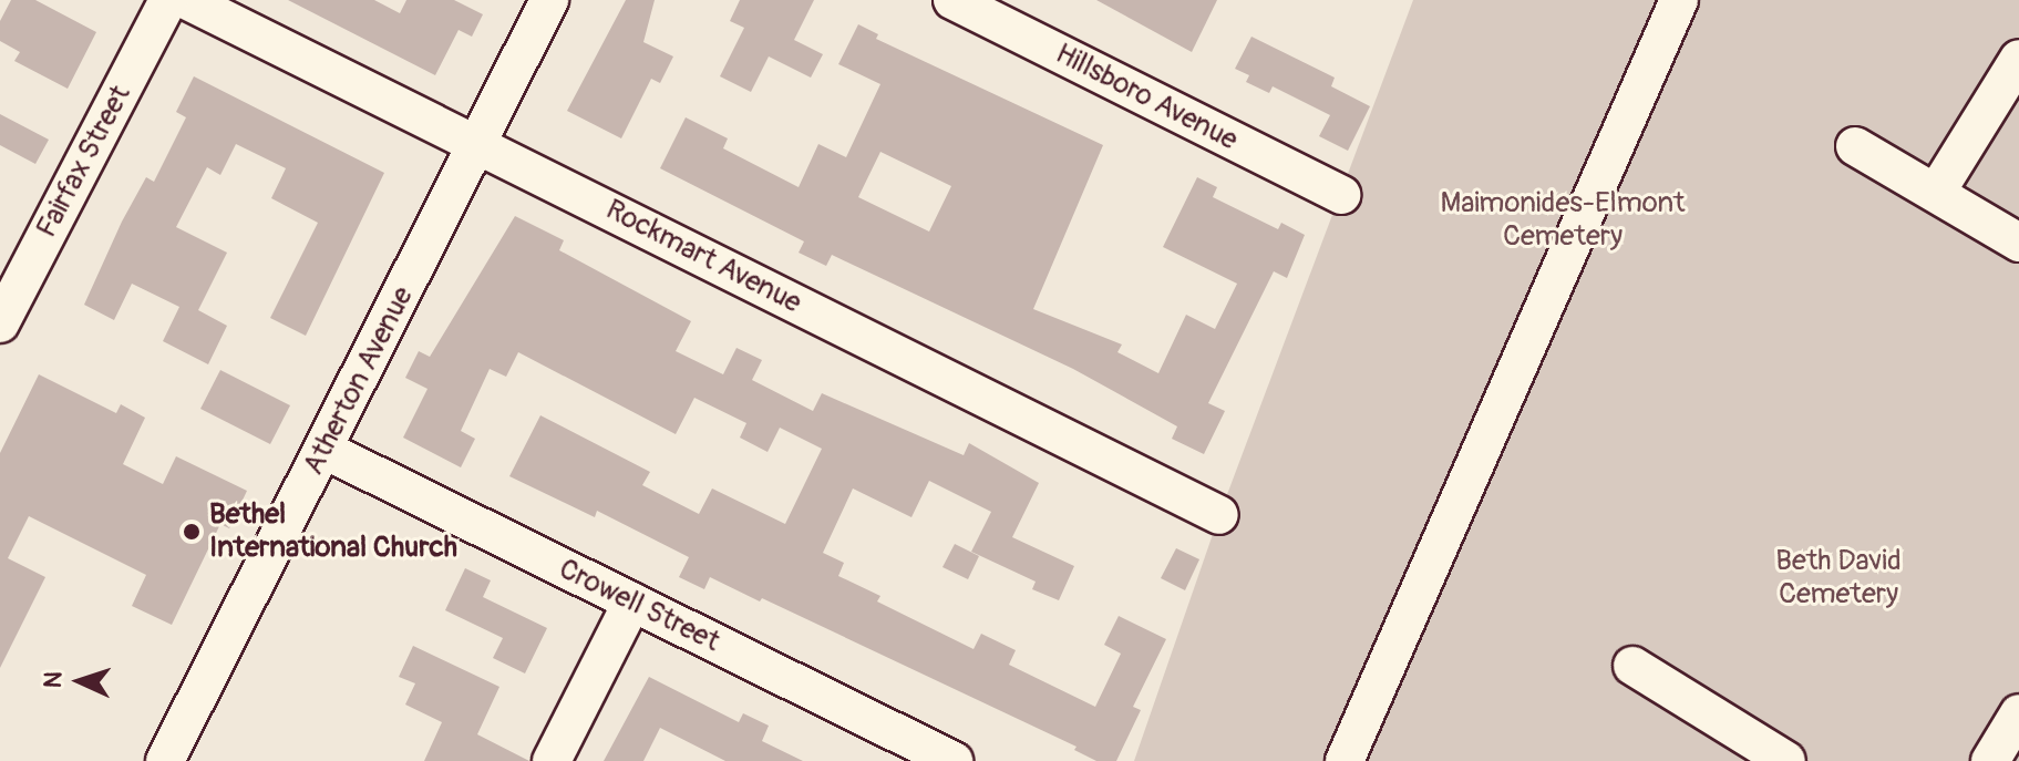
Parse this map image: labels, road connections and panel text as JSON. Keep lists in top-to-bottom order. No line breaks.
{"streets":{"street":["Hillsboro Avenue","Fairfax Street","Rockmart Avenue","Atherton Avenue","Crowell Street"]},"crossings":[["Rockmart Avenue","Atherton Avenue"],["Atherton Avenue","Crowell Street"]],"parks":["Maimonides-Elmont Cemetery","Beth David Cemetery"],"places":["Bethel International Church"],"north":"left"}
